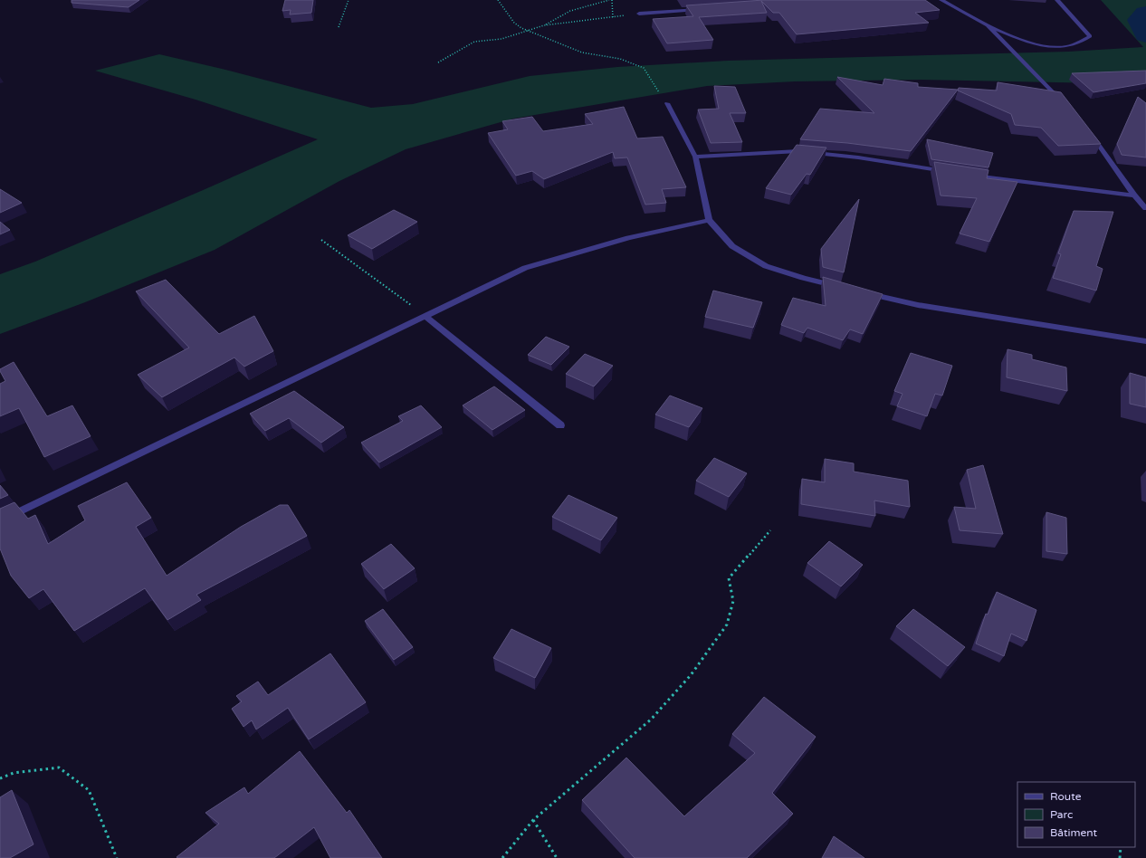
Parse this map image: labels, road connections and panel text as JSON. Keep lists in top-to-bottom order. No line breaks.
{"legend":["Route","Parc","Bâtiment"]}
